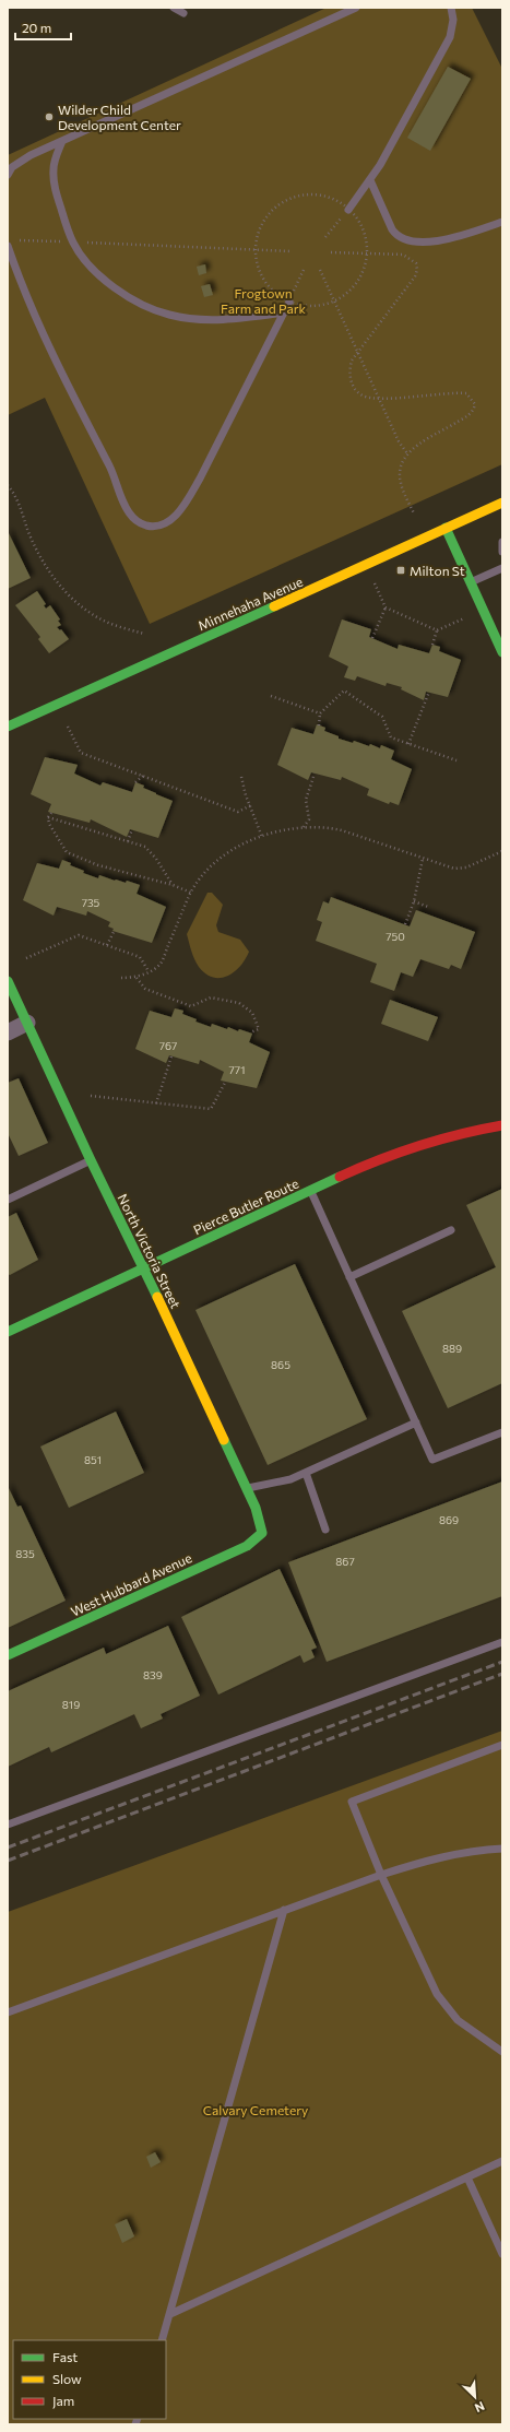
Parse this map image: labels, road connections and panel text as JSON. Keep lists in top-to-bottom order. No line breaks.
{"streets":{"street":["Minnehaha Avenue","Pierce Butler Route","North Victoria Street","West Hubbard Avenue"]},"crossings":[["Pierce Butler Route","North Victoria Street"],["North Victoria Street","West Hubbard Avenue"]],"parks":["Frogtown Farm and Park","Calvary Cemetery"],"places":{"other":["Wilder Child Development Center"],"transit":["Milton St"]},"house_numbers":["735","750","767","771","889","865","851","869","835","867","839","819"],"legend":["Fast","Slow","Jam"],"scale_bar":"20 m","north":"bottom right"}
